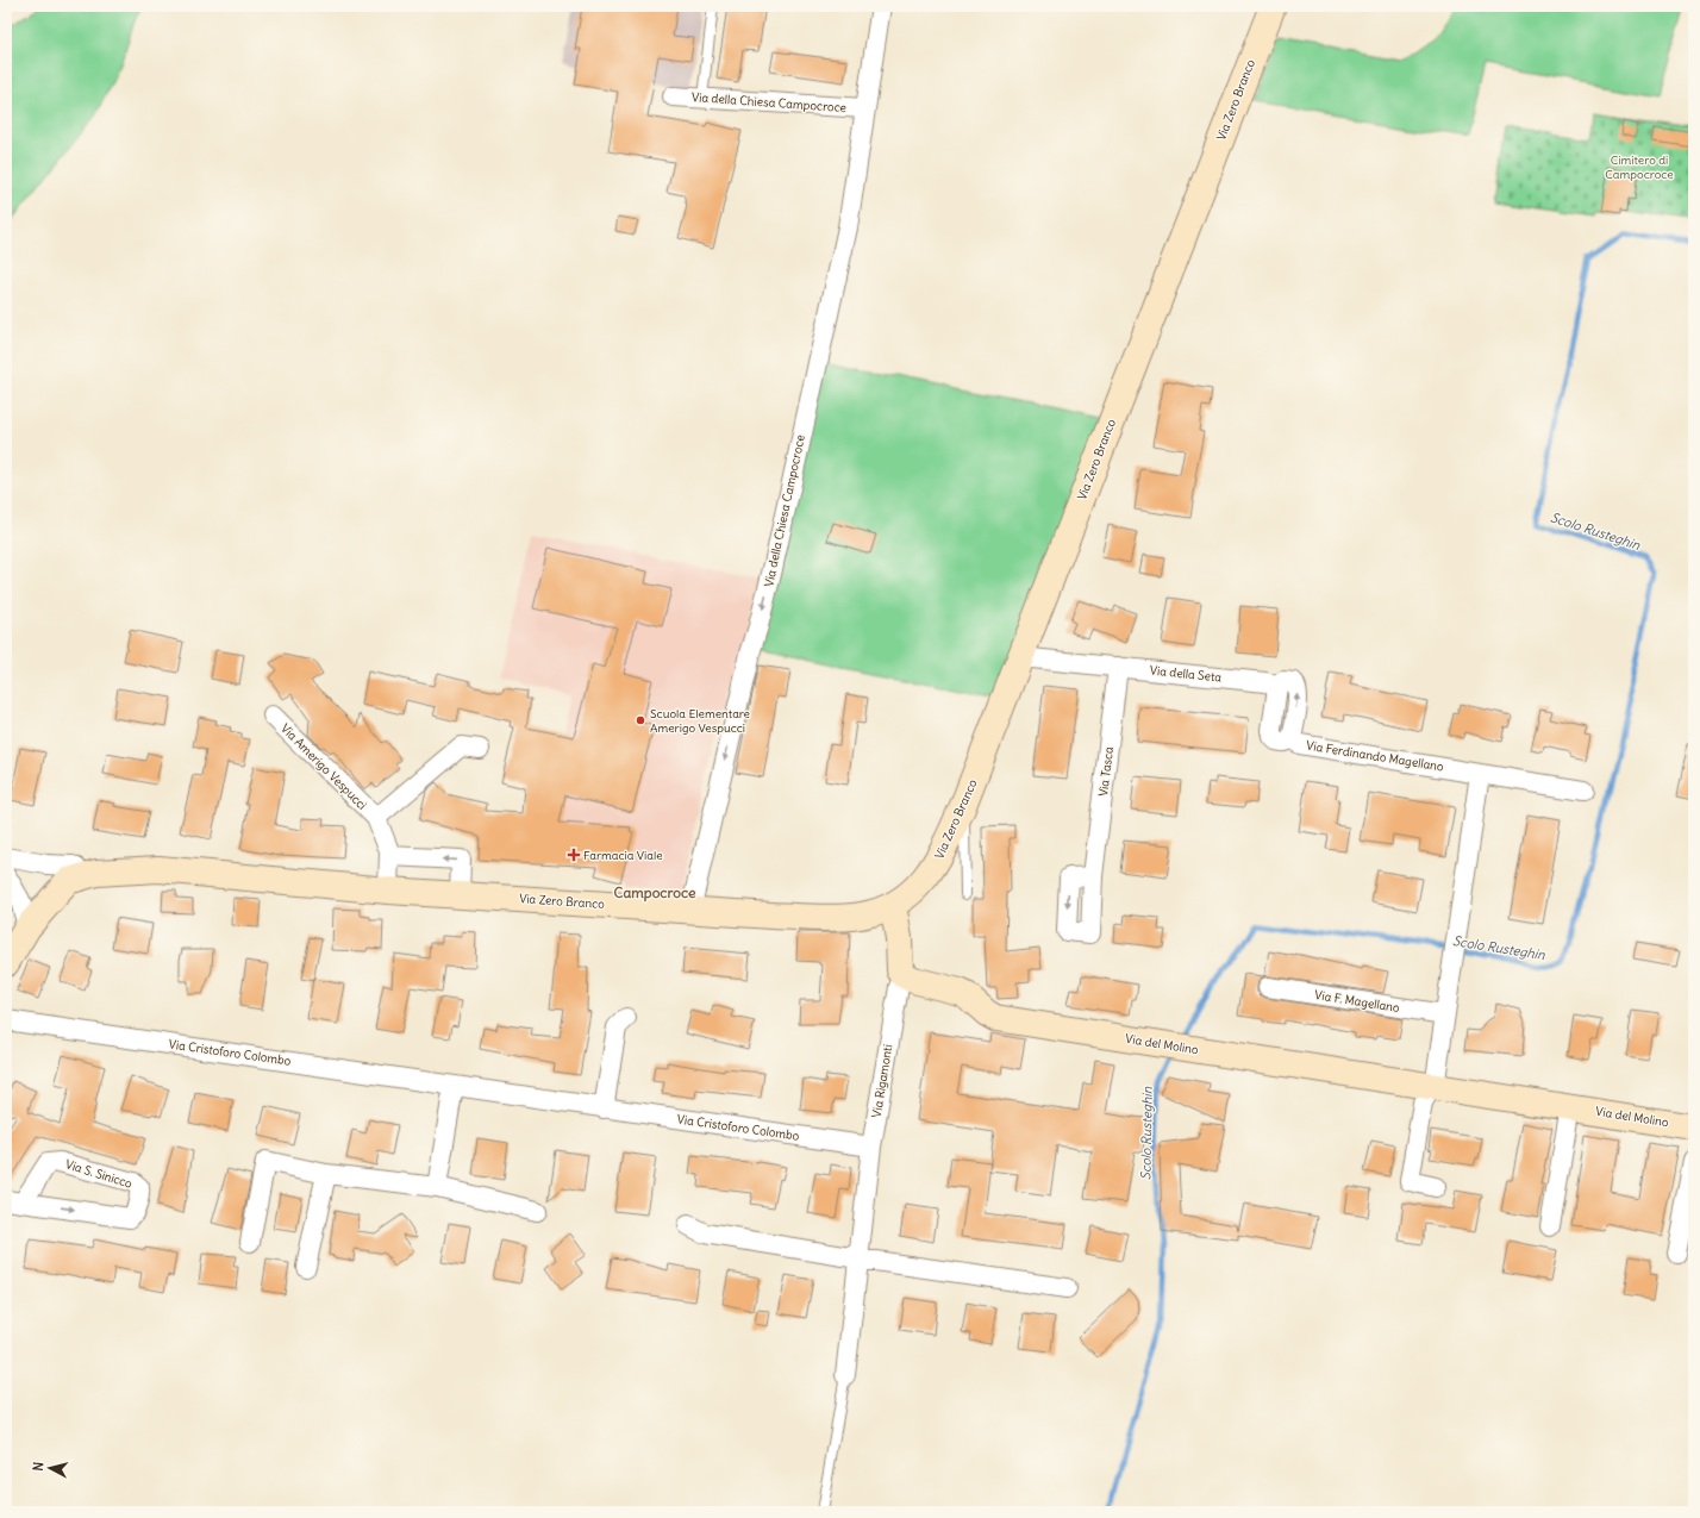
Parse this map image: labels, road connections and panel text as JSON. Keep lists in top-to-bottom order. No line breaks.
{"streets":{"street":["Via Zero Branco","Via della Chiesa Campocroce","Via della Seta","Via Ferdinando Magellano","Via Amerigo Vespucci","Via Tasca","Via F. Magellano","Via del Molino","Via Cristoforo Colombo","Via Rigamonti","Via S. Sinicco"]},"crossings":[["Via Zero Branco","Via della Chiesa Campocroce"],["Via Zero Branco","Via della Seta"],["Via Zero Branco","Via Amerigo Vespucci"],["Via Zero Branco","Via Rigamonti"],["Via della Seta","Via Ferdinando Magellano"],["Via della Seta","Via Tasca"],["Via del Molino","Via Rigamonti"],["Via Cristoforo Colombo","Via Rigamonti"]],"one_way":["Via della Chiesa Campocroce"],"districts":["Campocroce"],"water":["Scolo Rusteghin"],"parks":["Cimitero di Campocroce"],"places":{"other":["Scuola Elementare Amerigo Vespucci"],"health":["Farmacia Viale"]},"north":"left"}
